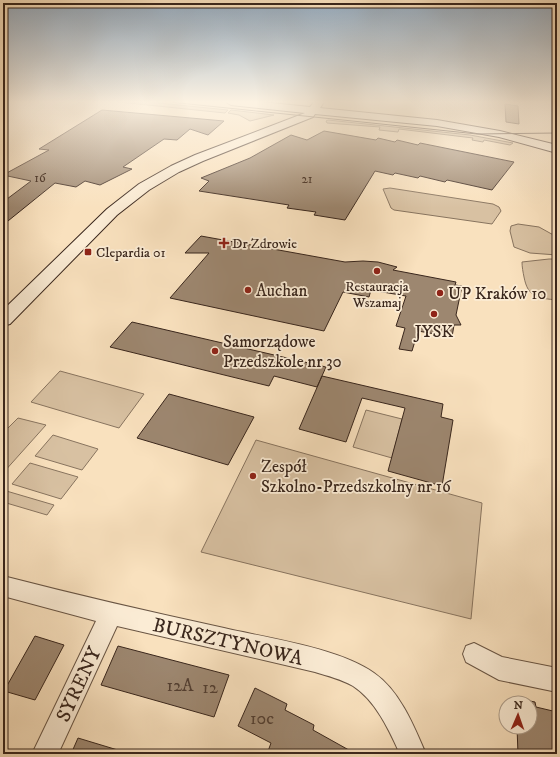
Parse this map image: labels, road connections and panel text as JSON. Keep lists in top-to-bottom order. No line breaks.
{"streets":{"street":["BURSZTYNOWA","SYRENY"]},"crossings":[["BURSZTYNOWA","SYRENY"]],"places":{"health":["Dr Zdrowie"],"transit":["Clepardia 01"],"other":["Restauracja Wszamaj","Auchan","UP Kraków 10","JYSK","Samorządowe Przedszkole nr 30","Zespół Szkolno-Przedszkolny nr 16"]},"house_numbers":["16","21","12A","12","10c"],"north":"top"}
